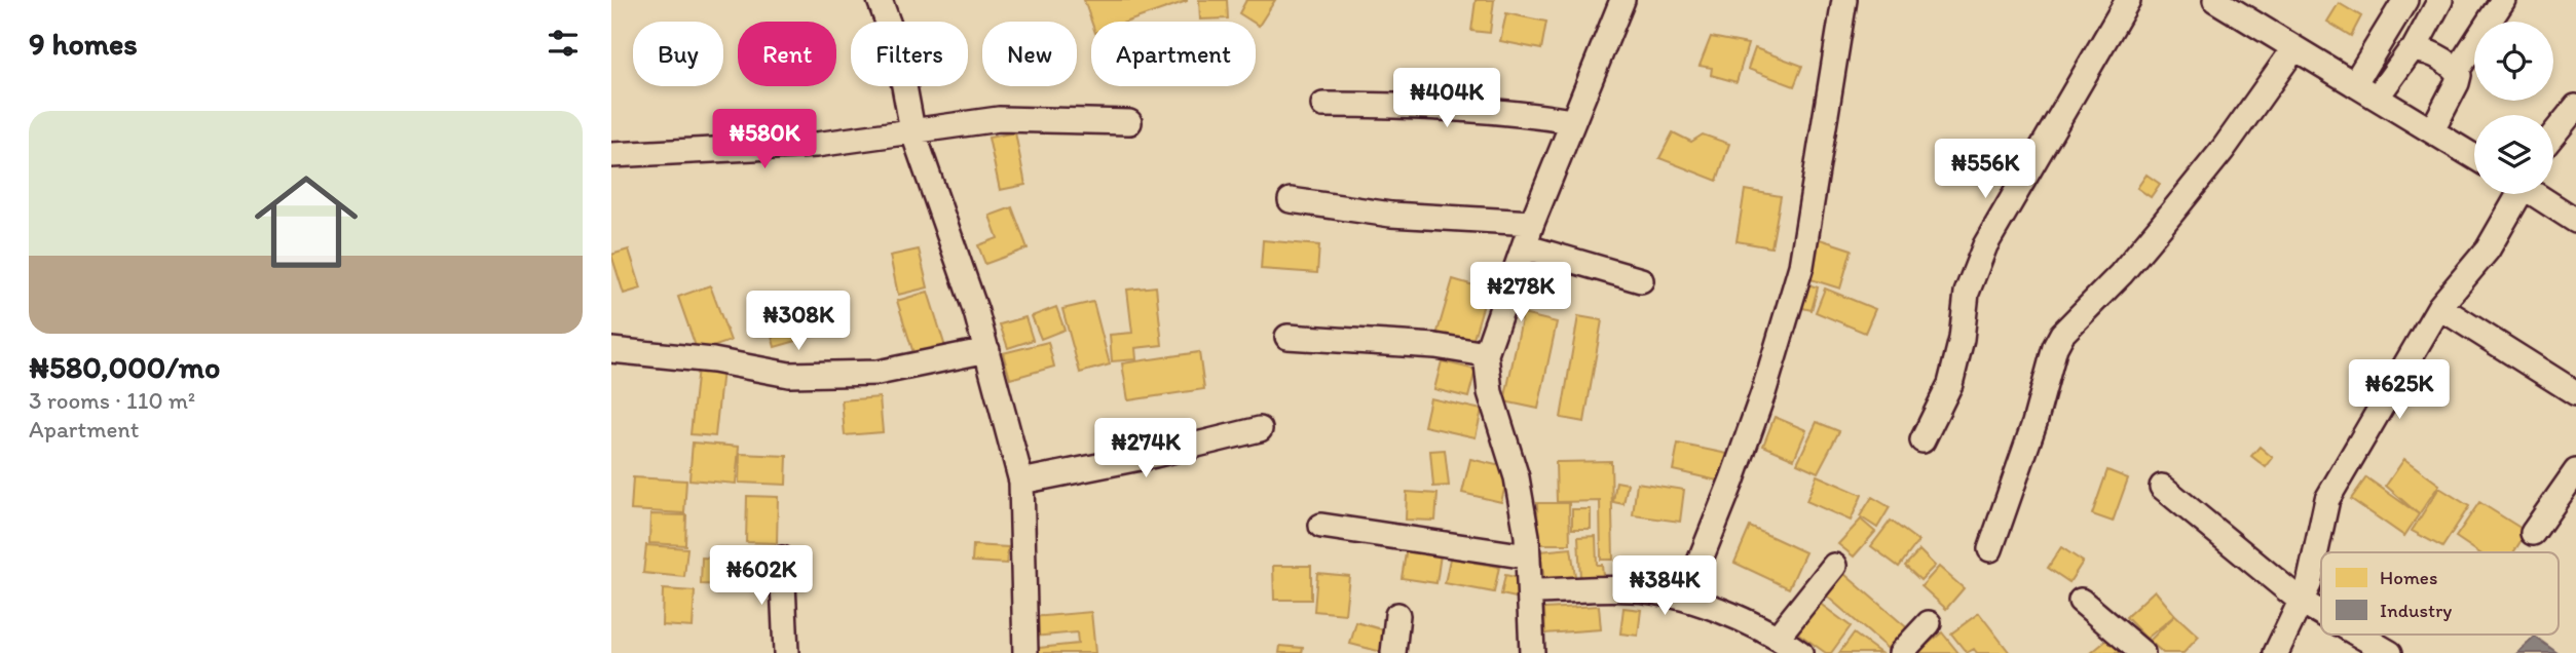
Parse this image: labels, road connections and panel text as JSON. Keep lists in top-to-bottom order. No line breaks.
{"legend":["Homes","Industry"],"page":{"heading":"9 homes","chip":["Buy","Rent","Filters","New","Apartment"],"price":["₦404K","₦580K","₦556K","₦278K","₦308K","₦625K","₦274K","₦602K","₦384K"],"list":[{"name":"₦580,000/mo","note":"3 rooms · 110 m² · Apartment"}]}}
